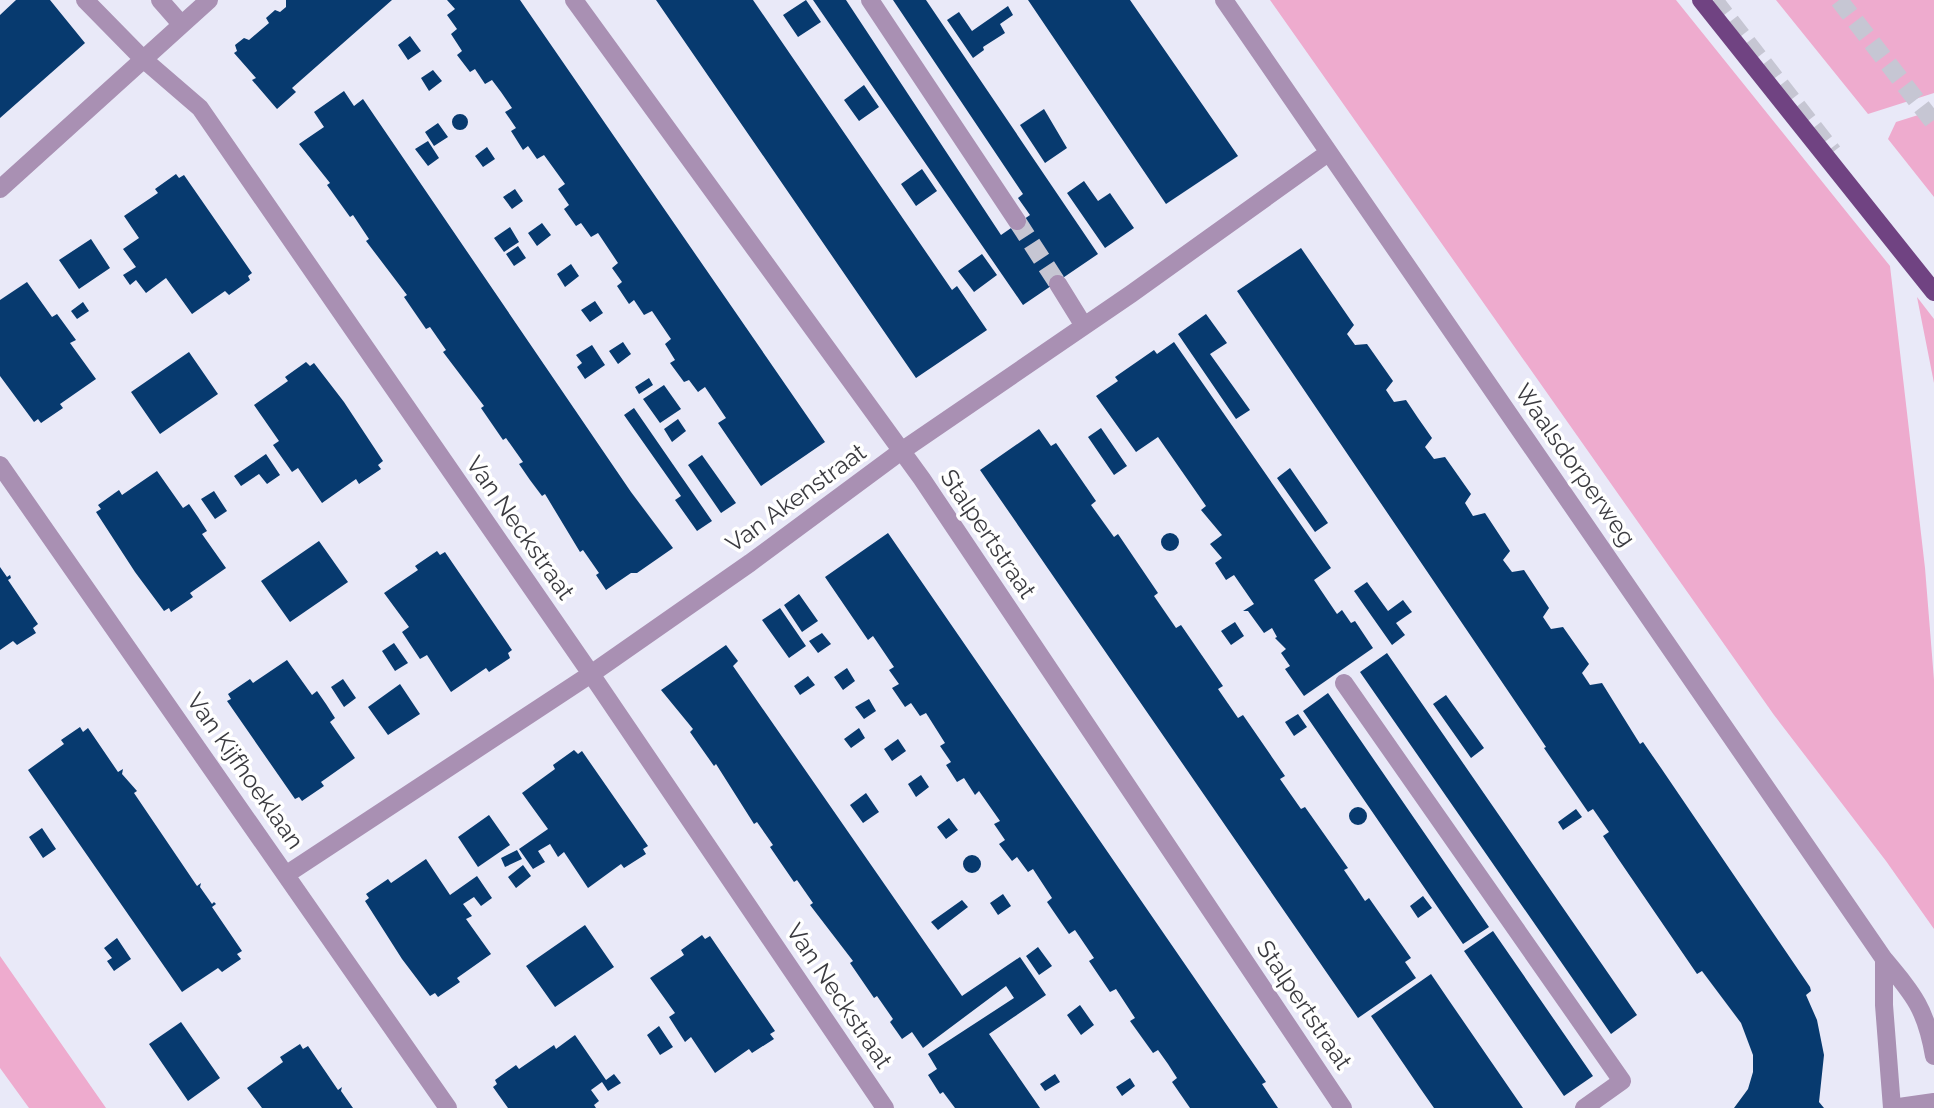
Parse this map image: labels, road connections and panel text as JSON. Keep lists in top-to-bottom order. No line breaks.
{"streets":{"street":["Waalsdorperweg","Van Akenstraat","Van Neckstraat","Stalpertstraat","Van Kijfhoeklaan"]},"crossings":[["Waalsdorperweg","Van Akenstraat"],["Van Akenstraat","Van Neckstraat"],["Van Akenstraat","Stalpertstraat"],["Van Akenstraat","Van Kijfhoeklaan"]]}
